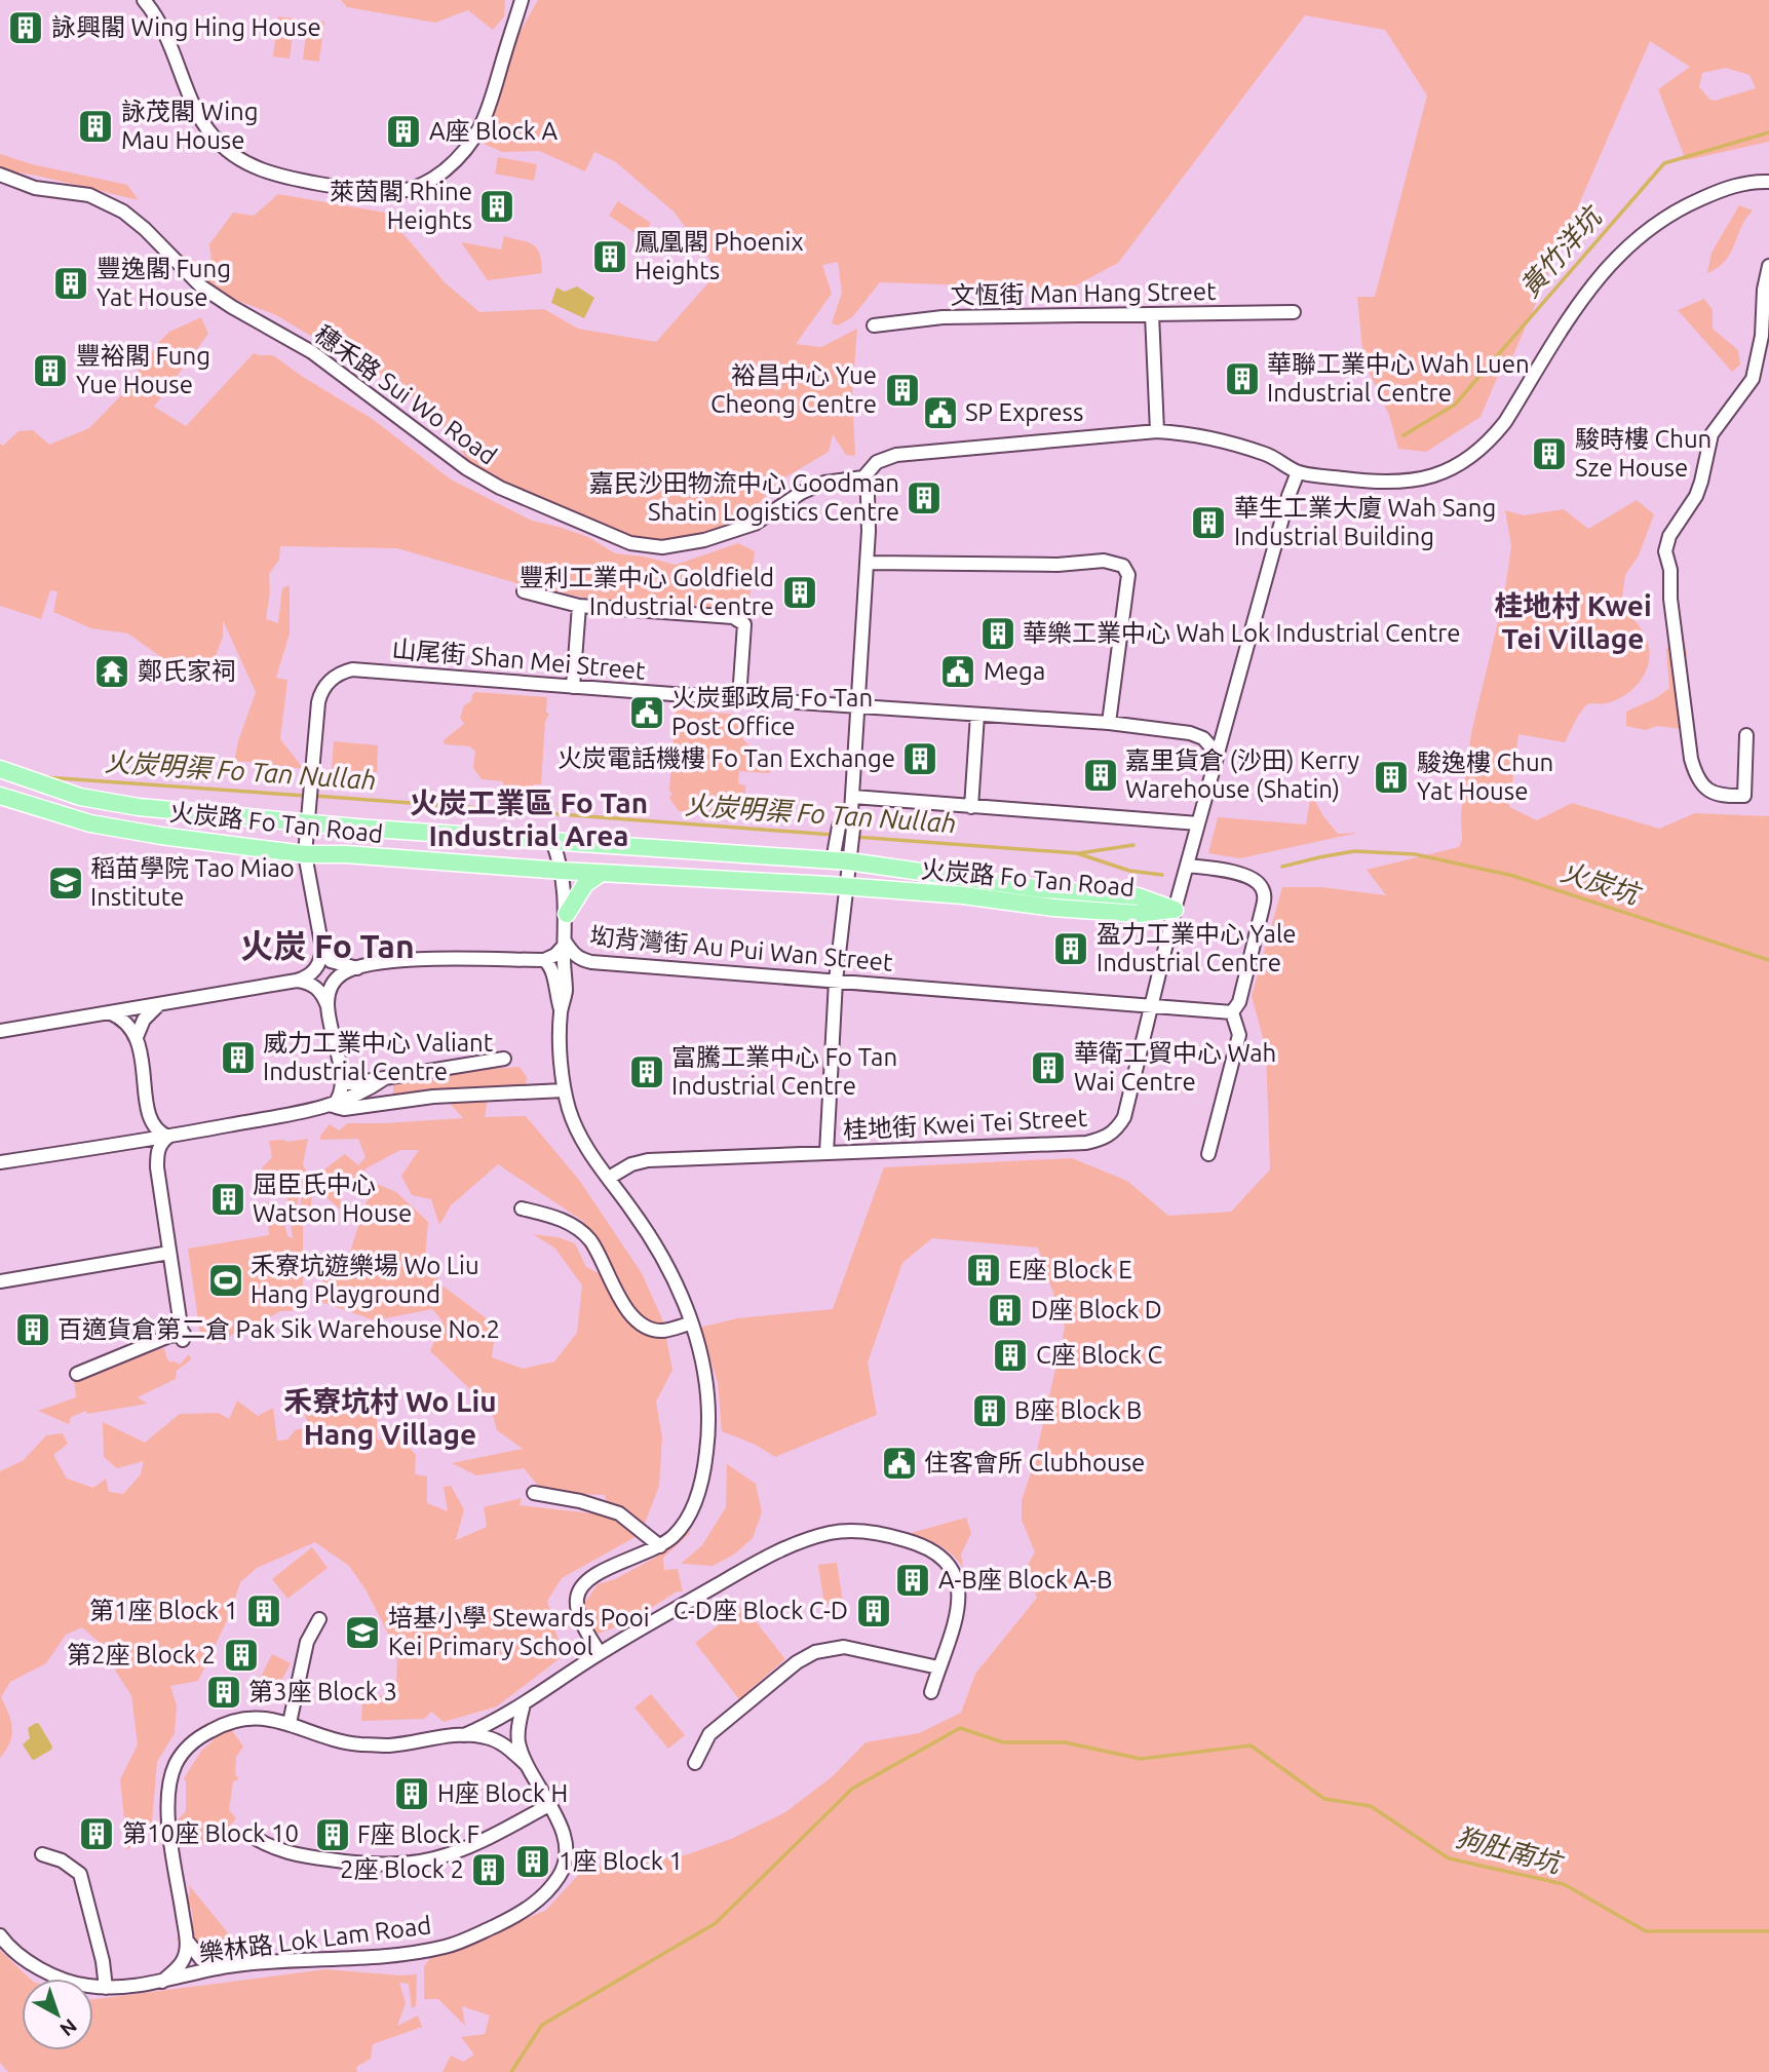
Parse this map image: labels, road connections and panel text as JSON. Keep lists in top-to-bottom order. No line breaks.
{"streets":{"main road":["火炭路 Fo Tan Road"],"street":["文恆街 Man Hang Street","穗禾路 Sui Wo Road","山尾街 Shan Mei Street","㘭背灣街 Au Pui Wan Street","桂地街 Kwei Tei Street","樂林路 Lok Lam Road"]},"crossings":[["山尾街 Shan Mei Street","火炭路 Fo Tan Road"],["山尾街 Shan Mei Street","桂地街 Kwei Tei Street"],["火炭路 Fo Tan Road","桂地街 Kwei Tei Street"],["㘭背灣街 Au Pui Wan Street","桂地街 Kwei Tei Street"]],"districts":["桂地村 Kwei Tei Village","火炭工業區 Fo Tan Industrial Area","火炭 Fo Tan","禾寮坑村 Wo Liu Hang Village"],"water":["黃竹洋坑","火炭明渠 Fo Tan Nullah","火炭坑","狗肚南坑"],"places":{"building":["詠興閣 Wing Hing House","詠茂閣 Wing Mau House","A座 Block A","萊茵閣 Rhine Heights","鳳凰閣 Phoenix Heights","豐逸閣 Fung Yat House","豐裕閣 Fung Yue House","華聯工業中心 Wah Luen Industrial Centre","裕昌中心 Yue Cheong Centre","駿時樓 Chun Sze House","嘉民沙田物流中心 Goodman Shatin Logistics Centre","華生工業大廈 Wah Sang Industrial Building","豐利工業中心 Goldfield Industrial Centre","華樂工業中心 Wah Lok Industrial Centre","火炭電話機樓 Fo Tan Exchange","嘉里貨倉 (沙田) Kerry Warehouse (Shatin)","駿逸樓 Chun Yat House","盈力工業中心 Yale Industrial Centre","威力工業中心 Valiant Industrial Centre","華衛工貿中心 Wah Wai Centre","富騰工業中心 Fo Tan Industrial Centre","屈臣氏中心 Watson House","E座 Block E","D座 Block D","百適貨倉第二倉 Pak Sik Warehouse No.2","C座 Block C","B座 Block B","A-B座 Block A-B","第1座 Block 1","C-D座 Block C-D","第2座 Block 2","第3座 Block 3","H座 Block H","第10座 Block 10","F座 Block F","1座 Block 1","2座 Block 2"],"public building":["SP Express","Mega","火炭郵政局 Fo Tan Post Office","住客會所 Clubhouse"],"temple":["鄭氏家祠"],"school or university":["稻苗學院 Tao Miao Institute","培基小學 Stewards Pooi Kei Primary School"],"sports":["禾寮坑遊樂場 Wo Liu Hang Playground"]},"north":"bottom right"}
